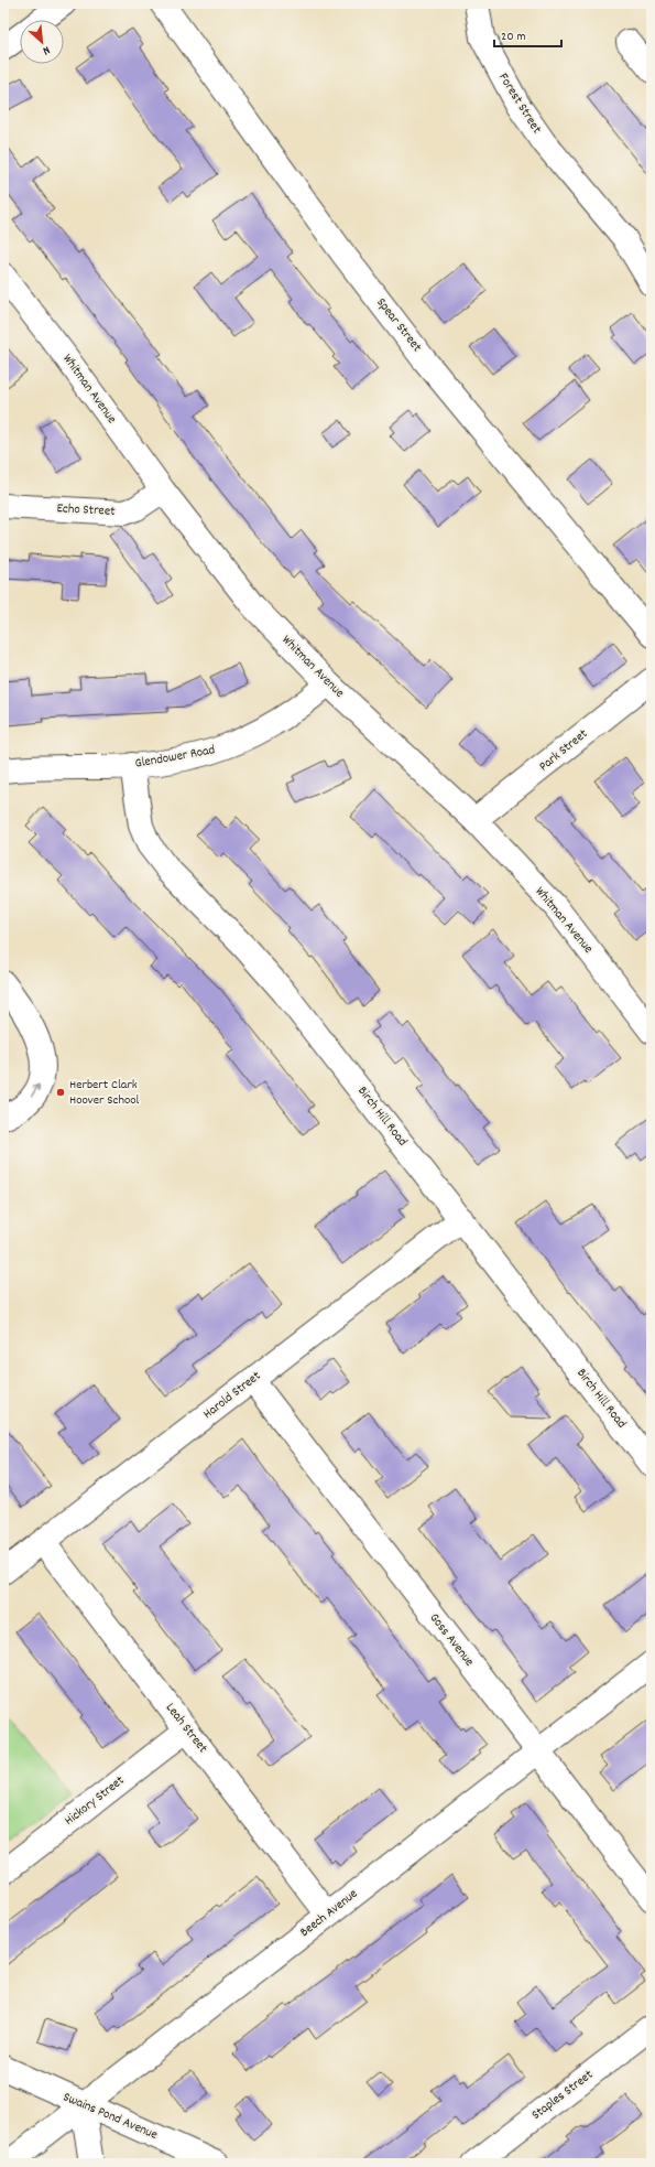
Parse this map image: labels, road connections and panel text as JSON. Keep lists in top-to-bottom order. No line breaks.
{"streets":{"street":["Forest Street","Spear Street","Whitman Avenue","Echo Street","Park Street","Glendower Road","Birch Hill Road","Harold Street","Goss Avenue","Leah Street","Hickory Street","Beech Avenue","Staples Street","Swains Pond Avenue"]},"crossings":[["Whitman Avenue","Echo Street"],["Whitman Avenue","Park Street"],["Whitman Avenue","Glendower Road"],["Glendower Road","Birch Hill Road"],["Birch Hill Road","Harold Street"],["Harold Street","Goss Avenue"],["Harold Street","Leah Street"],["Goss Avenue","Beech Avenue"],["Leah Street","Hickory Street"],["Leah Street","Beech Avenue"],["Beech Avenue","Swains Pond Avenue"]],"places":["Herbert Clark Hoover School"],"scale_bar":"20 m","north":"bottom right"}
